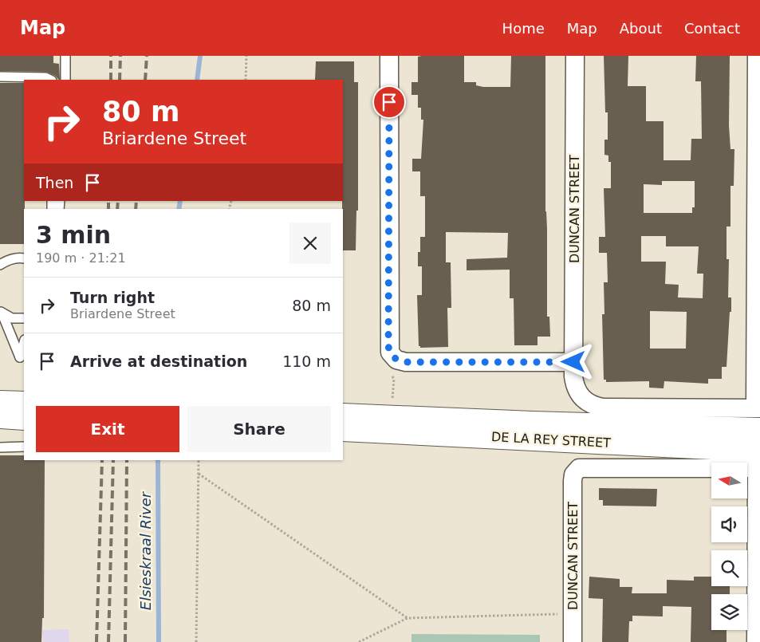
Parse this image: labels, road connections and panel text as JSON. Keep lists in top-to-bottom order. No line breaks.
{"streets":{"main road":["DE LA REY STREET"],"street":["DUNCAN STREET"]},"crossings":[["DUNCAN STREET","DE LA REY STREET"]],"water":["Elsieskraal River"],"north":"left","page":{"header":"Map","nav":["Home","Map","About","Contact"],"turn":["80 m","Briardene Street"],"then":"Then","heading":["3 min","190 m · 21:21"],"list":[{"name":"Turn right","note":"Briardene Street","value":"80 m"},{"name":"Arrive at destination","value":"110 m"}],"buttons":["Exit","Share"]}}
